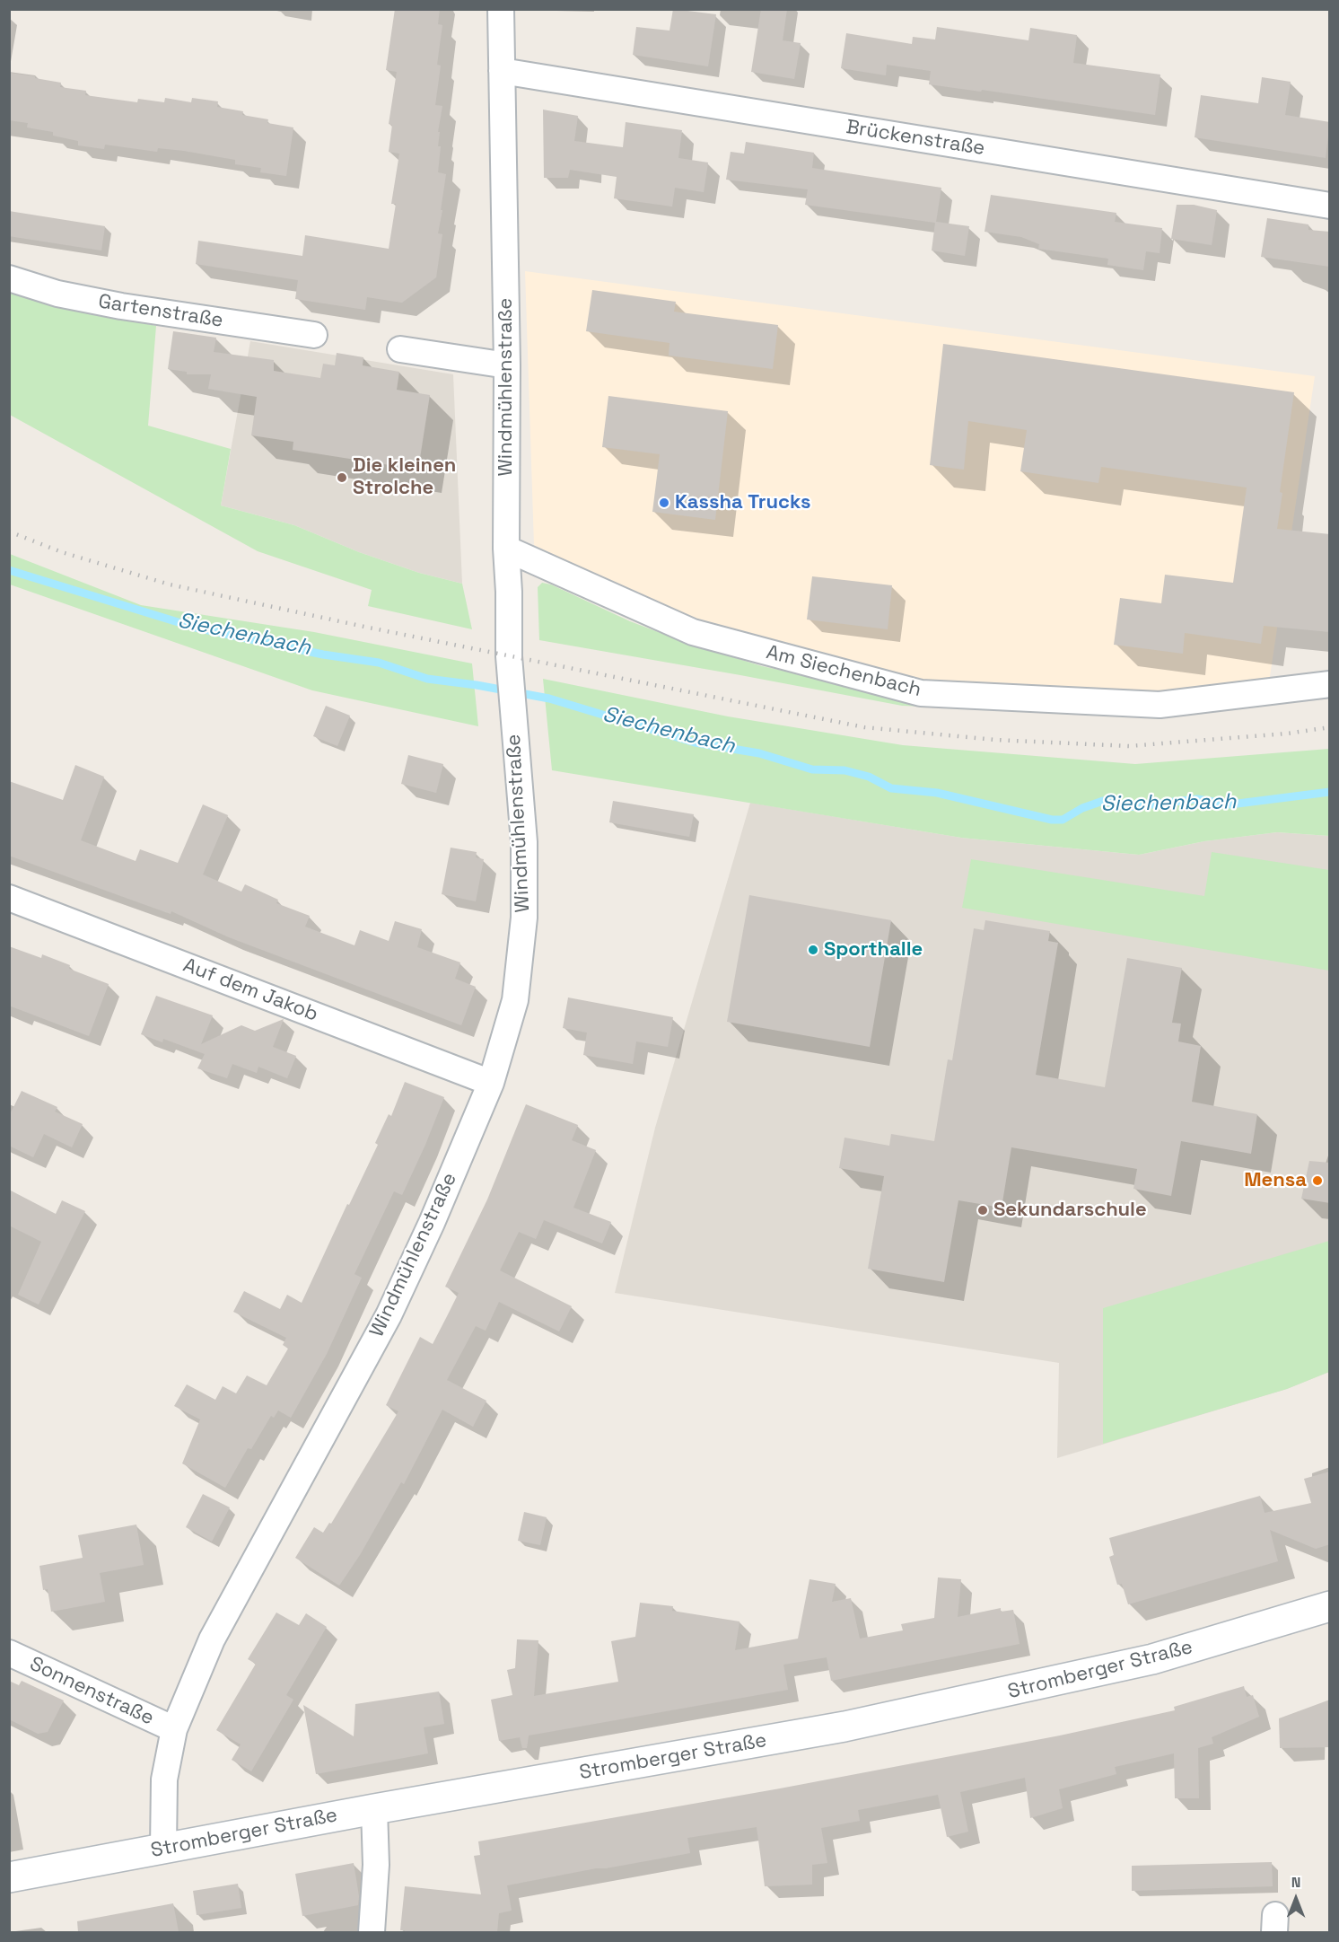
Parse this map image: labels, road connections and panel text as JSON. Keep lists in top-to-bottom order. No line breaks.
{"streets":{"main road":["Stromberger Straße"],"street":["Brückenstraße","Gartenstraße","Windmühlenstraße","Am Siechenbach","Auf dem Jakob","Sonnenstraße"]},"crossings":[["Brückenstraße","Windmühlenstraße"],["Windmühlenstraße","Am Siechenbach"],["Windmühlenstraße","Auf dem Jakob"],["Windmühlenstraße","Stromberger Straße"],["Windmühlenstraße","Sonnenstraße"]],"water":["Siechenbach"],"places":["Die kleinen Strolche","Kassha Trucks","Sporthalle","Mensa","Sekundarschule"],"north":"top"}
